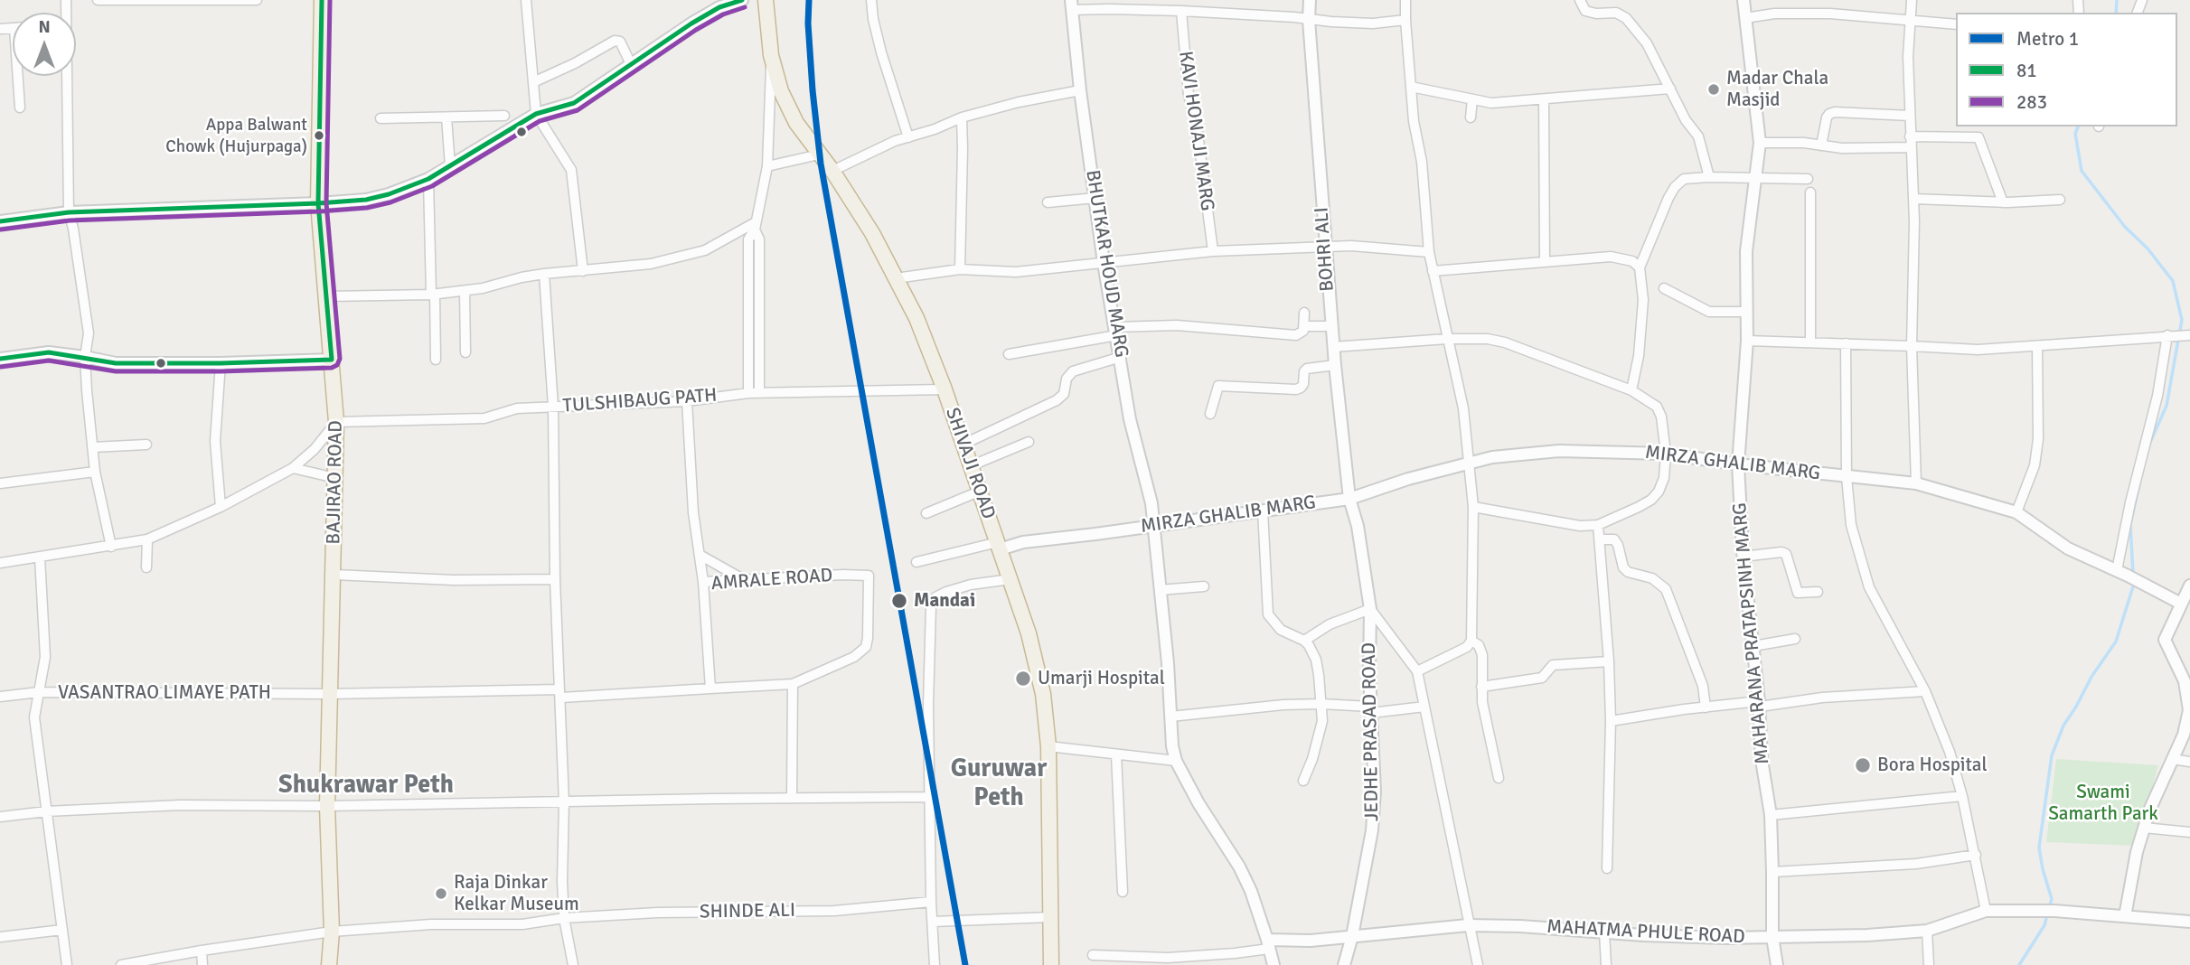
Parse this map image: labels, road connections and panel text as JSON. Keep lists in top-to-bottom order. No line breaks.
{"streets":{"highway":["SHIVAJI ROAD","BAJIRAO ROAD"],"street":["KAVI HONAJI MARG","BOHRI ALI","BHUTKAR HOUD MARG","TULSHIBAUG PATH","MIRZA GHALIB MARG","AMRALE ROAD","MAHARANA PRATAPSINH MARG","VASANTRAO LIMAYE PATH","JEDHE PRASAD ROAD","SHINDE ALI","MAHATMA PHULE ROAD"]},"crossings":[["BOHRI ALI","MIRZA GHALIB MARG"],["BOHRI ALI","JEDHE PRASAD ROAD"],["BHUTKAR HOUD MARG","MIRZA GHALIB MARG"],["BHUTKAR HOUD MARG","MAHATMA PHULE ROAD"],["TULSHIBAUG PATH","SHIVAJI ROAD"],["TULSHIBAUG PATH","BAJIRAO ROAD"],["SHIVAJI ROAD","MIRZA GHALIB MARG"],["MIRZA GHALIB MARG","MAHARANA PRATAPSINH MARG"],["MIRZA GHALIB MARG","JEDHE PRASAD ROAD"],["BAJIRAO ROAD","VASANTRAO LIMAYE PATH"],["BAJIRAO ROAD","SHINDE ALI"],["AMRALE ROAD","VASANTRAO LIMAYE PATH"],["MAHARANA PRATAPSINH MARG","MAHATMA PHULE ROAD"],["JEDHE PRASAD ROAD","MAHATMA PHULE ROAD"]],"districts":["Guruwar Peth","Shukrawar Peth"],"parks":["Swami Samarth Park"],"places":["Madar Chala Masjid","Appa Balwant Chowk (Hujurpaga)","Mandai","Umarji Hospital","Bora Hospital","Raja Dinkar Kelkar Museum"],"lines":["metro line 1","transit line 81","transit line 283"],"legend":["Metro 1","81","283"],"north":"top"}
